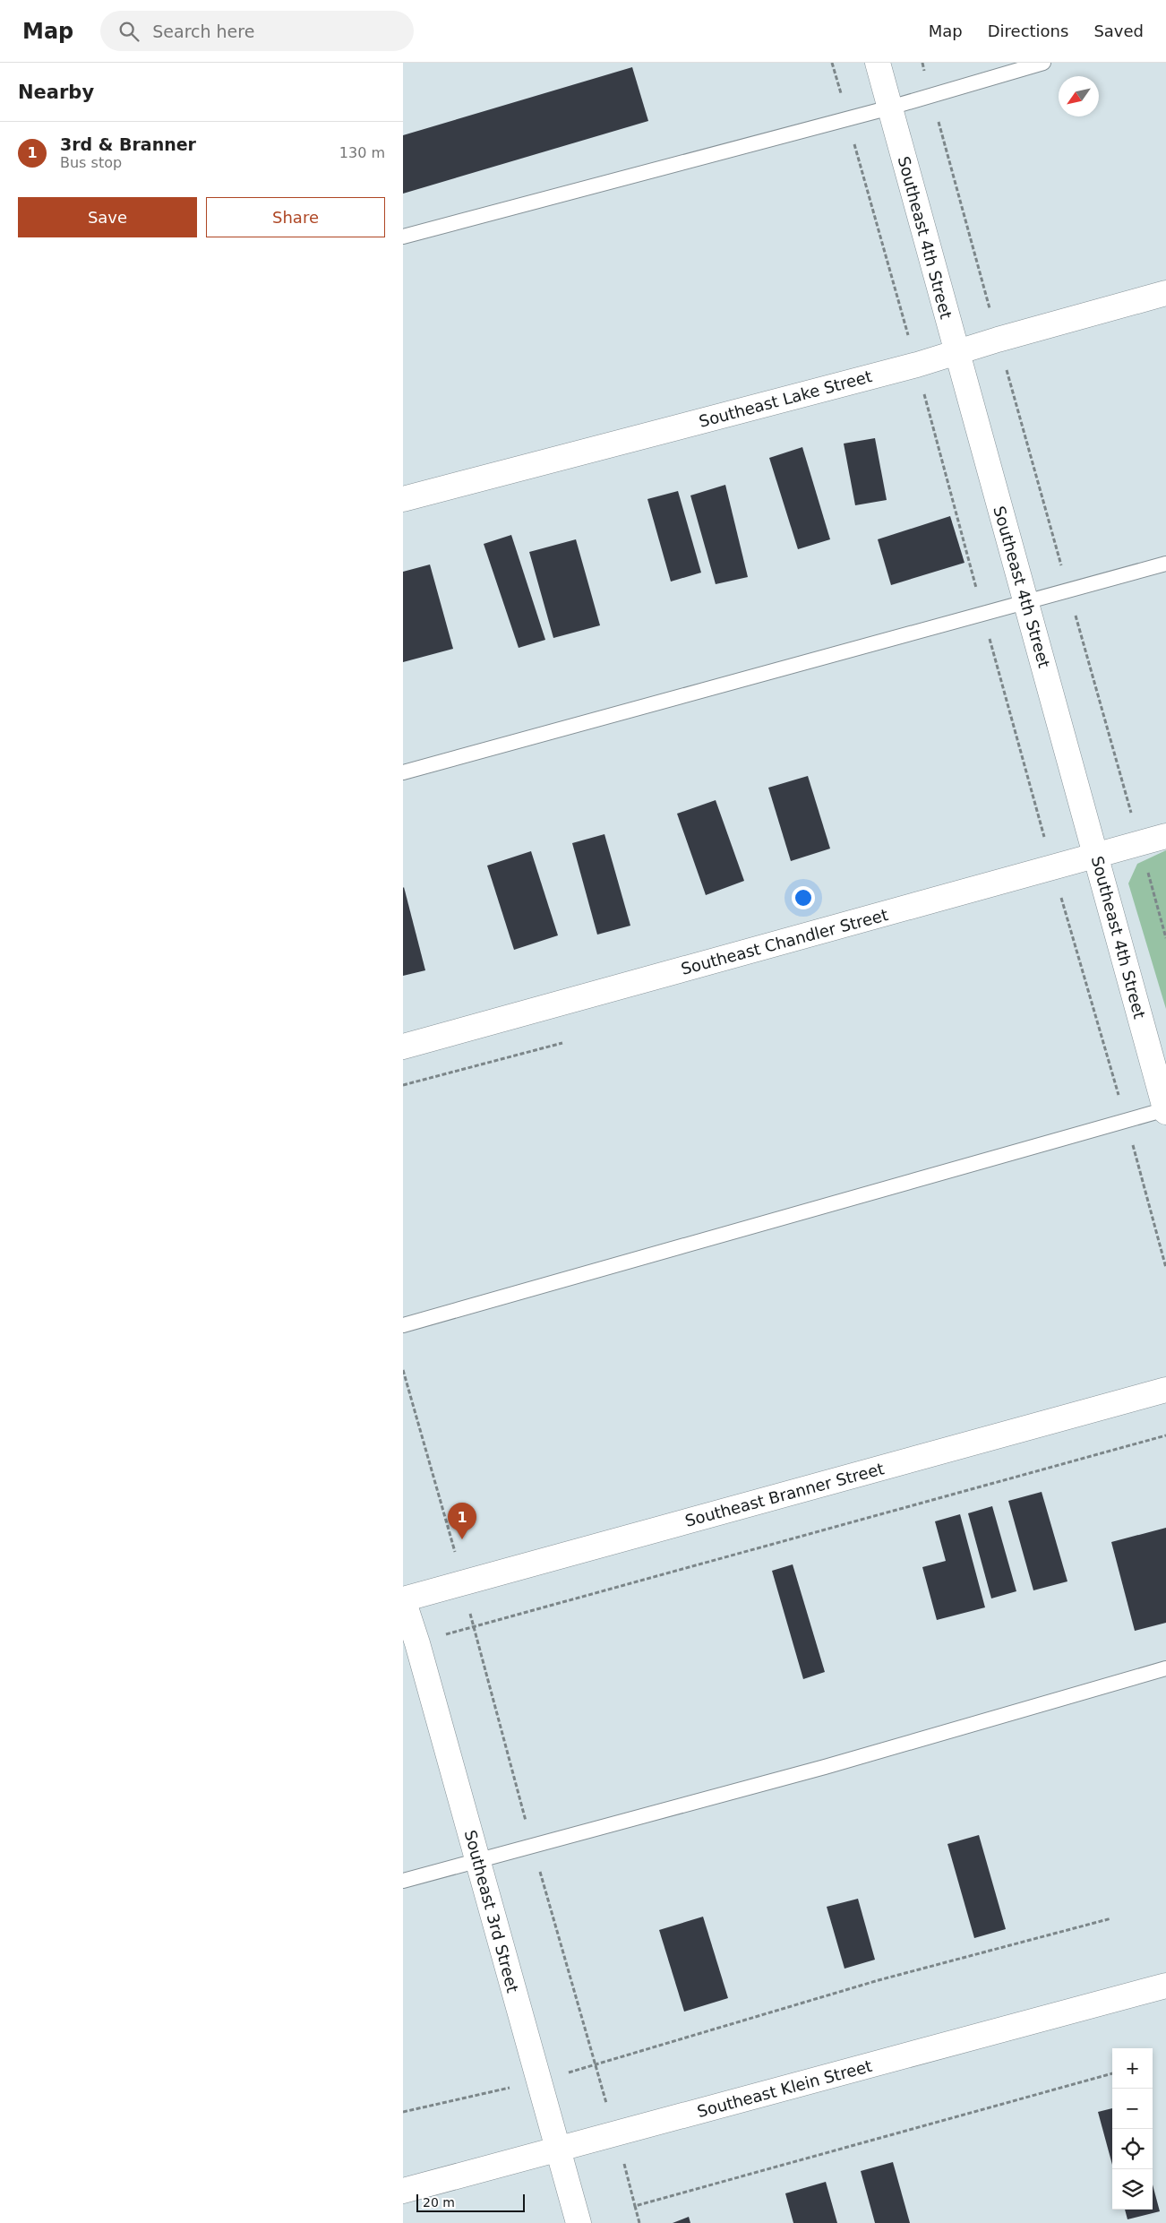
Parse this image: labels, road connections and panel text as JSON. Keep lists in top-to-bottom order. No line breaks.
{"streets":{"street":["Southeast 4th Street","Southeast Lake Street","Southeast Chandler Street","Southeast Branner Street","Southeast 3rd Street","Southeast Klein Street"]},"crossings":[["Southeast 4th Street","Southeast Lake Street"],["Southeast 4th Street","Southeast Chandler Street"],["Southeast Branner Street","Southeast 3rd Street"],["Southeast 3rd Street","Southeast Klein Street"]],"scale_bar":"20 m","north":"bottom left","page":{"header":"Map","search":"Search here","nav":["Map","Directions","Saved"],"heading":"Nearby","list":[{"mark":"1","name":"3rd & Branner","note":"Bus stop","value":"130 m"}],"buttons":["Save","Share"],"pins":"1","map_buttons":["+","−"],"scale":"20 m"}}
